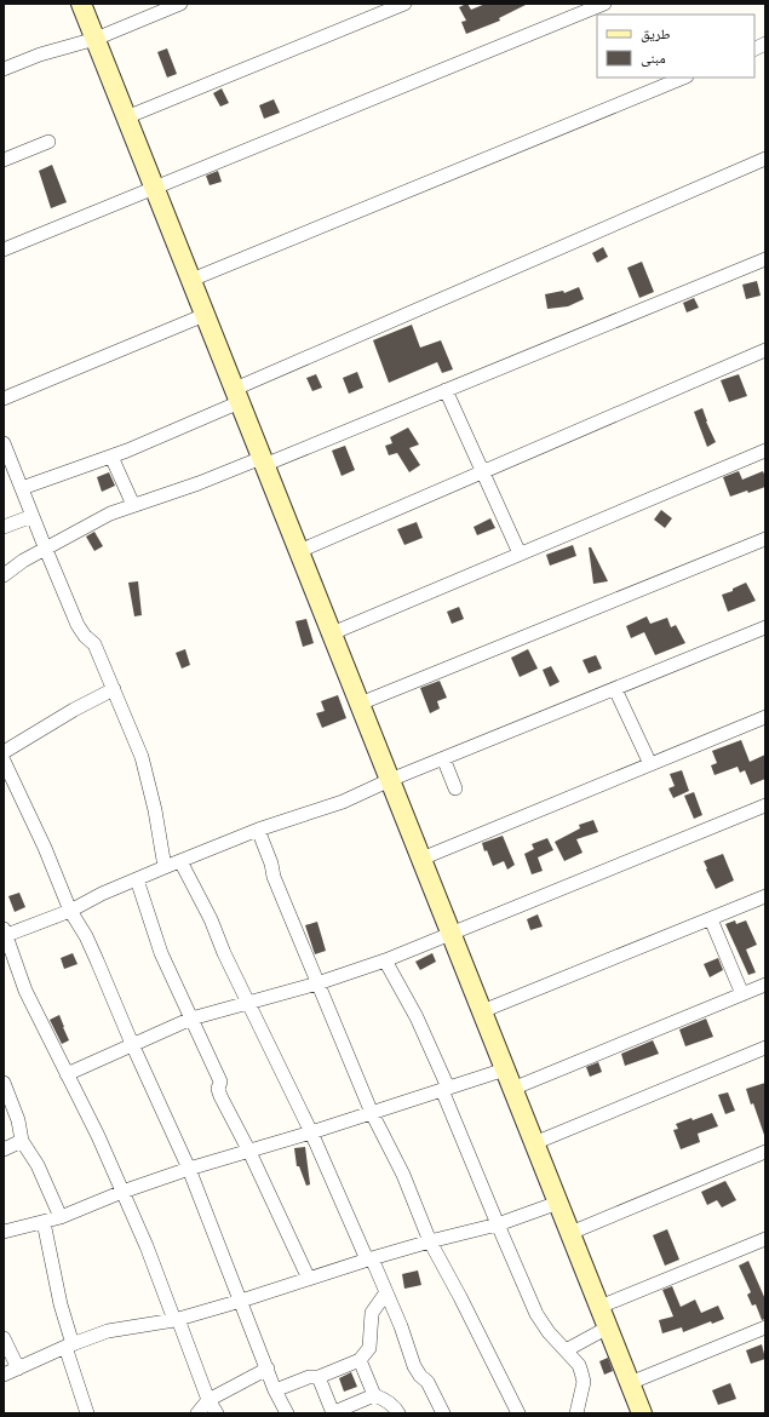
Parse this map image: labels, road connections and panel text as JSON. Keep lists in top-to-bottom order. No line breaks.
{"legend":["طريق","مبنى"]}
